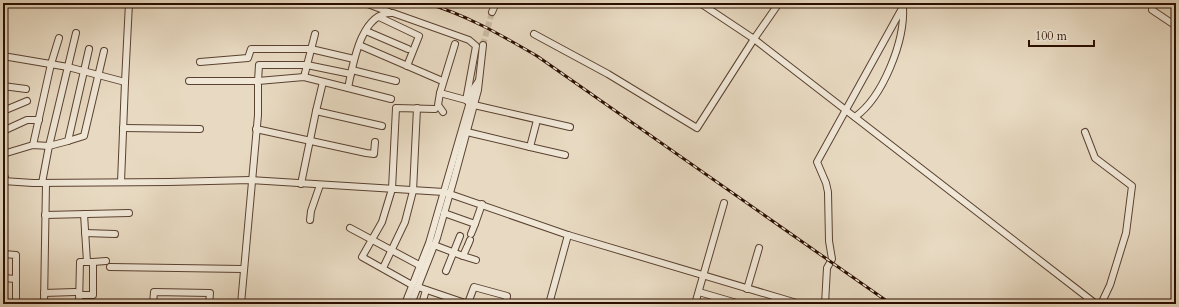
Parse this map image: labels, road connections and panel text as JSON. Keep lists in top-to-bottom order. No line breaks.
{"scale_bar":"100 m"}
